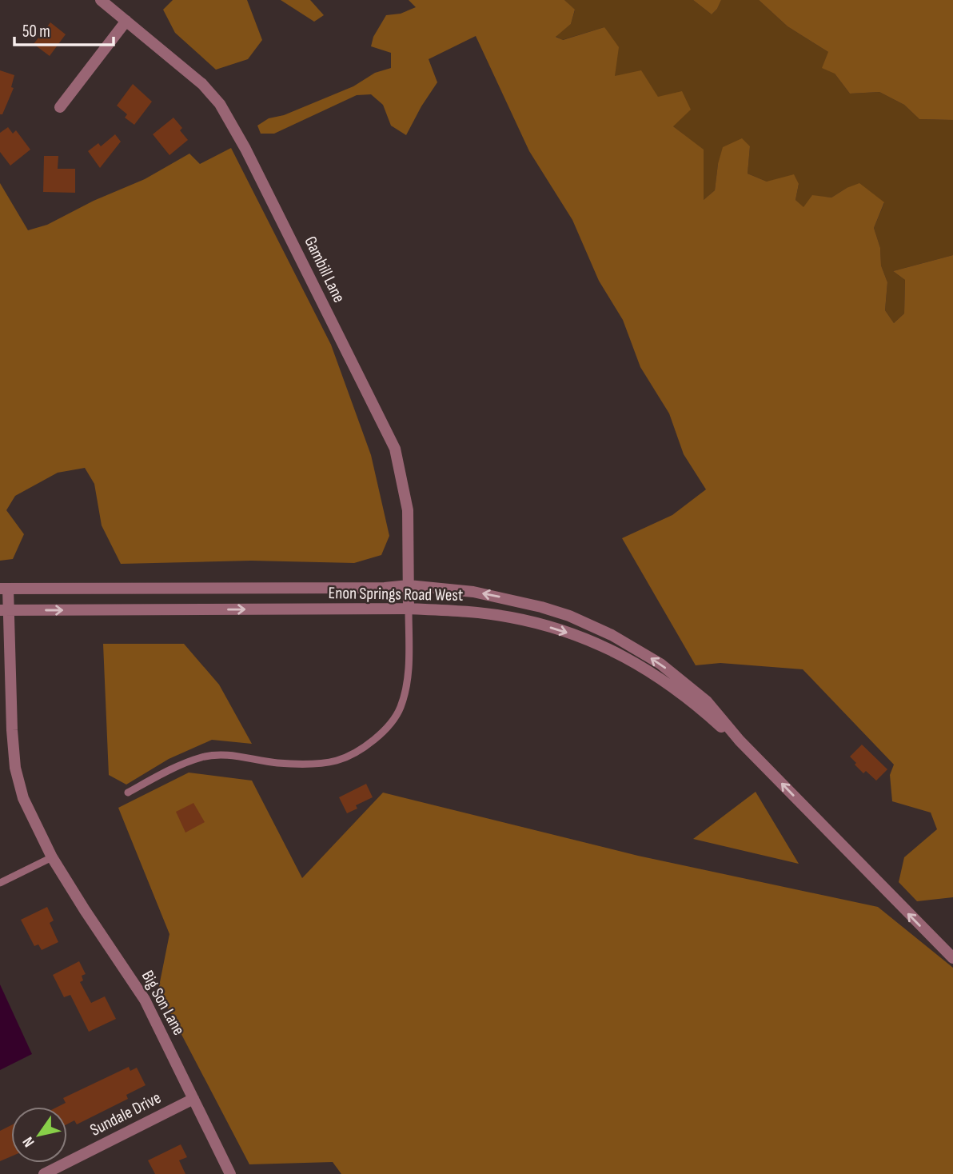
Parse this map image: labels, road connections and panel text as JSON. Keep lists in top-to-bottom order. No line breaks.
{"streets":{"street":["Gambill Lane","Enon Springs Road West","Big Son Lane","Sundale Drive"]},"crossings":[["Gambill Lane","Enon Springs Road West"],["Enon Springs Road West","Big Son Lane"],["Big Son Lane","Sundale Drive"]],"scale_bar":"50 m","north":"bottom left"}
